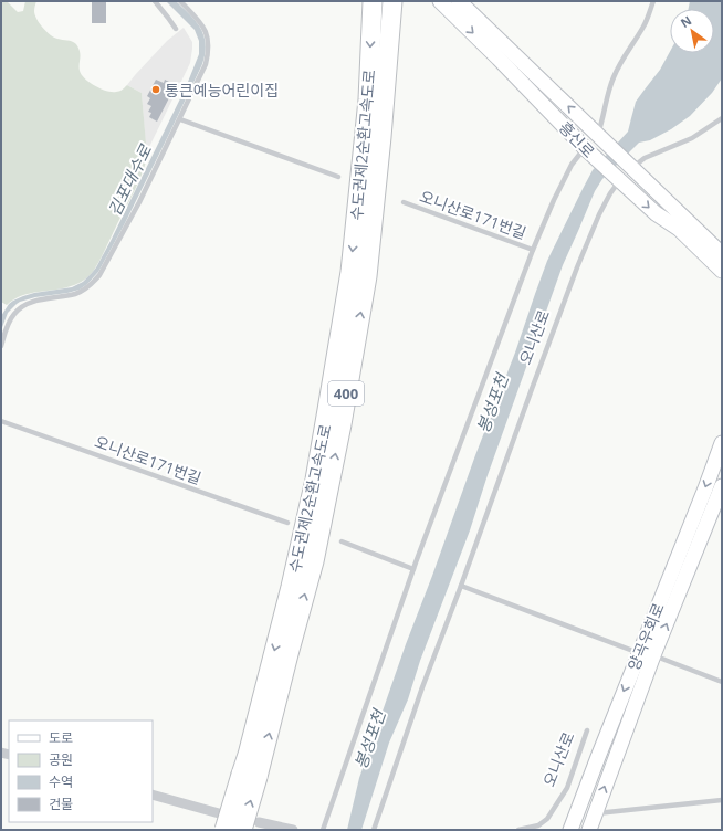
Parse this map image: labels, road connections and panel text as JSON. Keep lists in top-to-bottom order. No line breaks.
{"streets":{"highway":["수도권제2순환고속도로","400"],"main road":["흥신로","양곡우회로"],"lane":["오니산로171번길","오니산로"]},"crossings":[["흥신로","오니산로"]],"water":["김포대수로","봉성포천"],"places":["통큰예능어린이집"],"legend":["도로","공원","수역","건물"],"north":"top left"}
